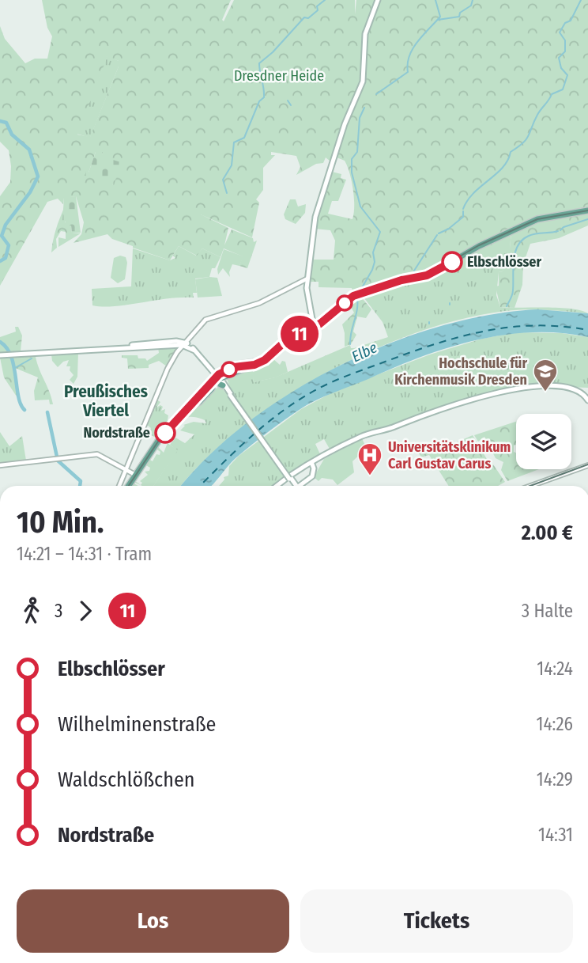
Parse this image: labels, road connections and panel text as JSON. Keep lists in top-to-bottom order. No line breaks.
{"districts":["Preußisches Viertel"],"water":["Elbe"],"parks":["Dresdner Heide"],"places":{"other":["Elbschlösser","Nordstraße"],"school or university":["Hochschule für Kirchenmusik Dresden"],"hospital":["Universitätsklinikum Carl Gustav Carus"]},"lines":["tram line 11"],"page":{"on_map":"11","heading":["10 Min.","14:21 – 14:31 · Tram","2.00 €"],"legs":["3","11","3 Halte"],"list":[{"name":"Elbschlösser","value":"14:24"},{"name":"Wilhelminenstraße","value":"14:26"},{"name":"Waldschlößchen","value":"14:29"},{"name":"Nordstraße","value":"14:31"}],"buttons":["Los","Tickets"]}}
